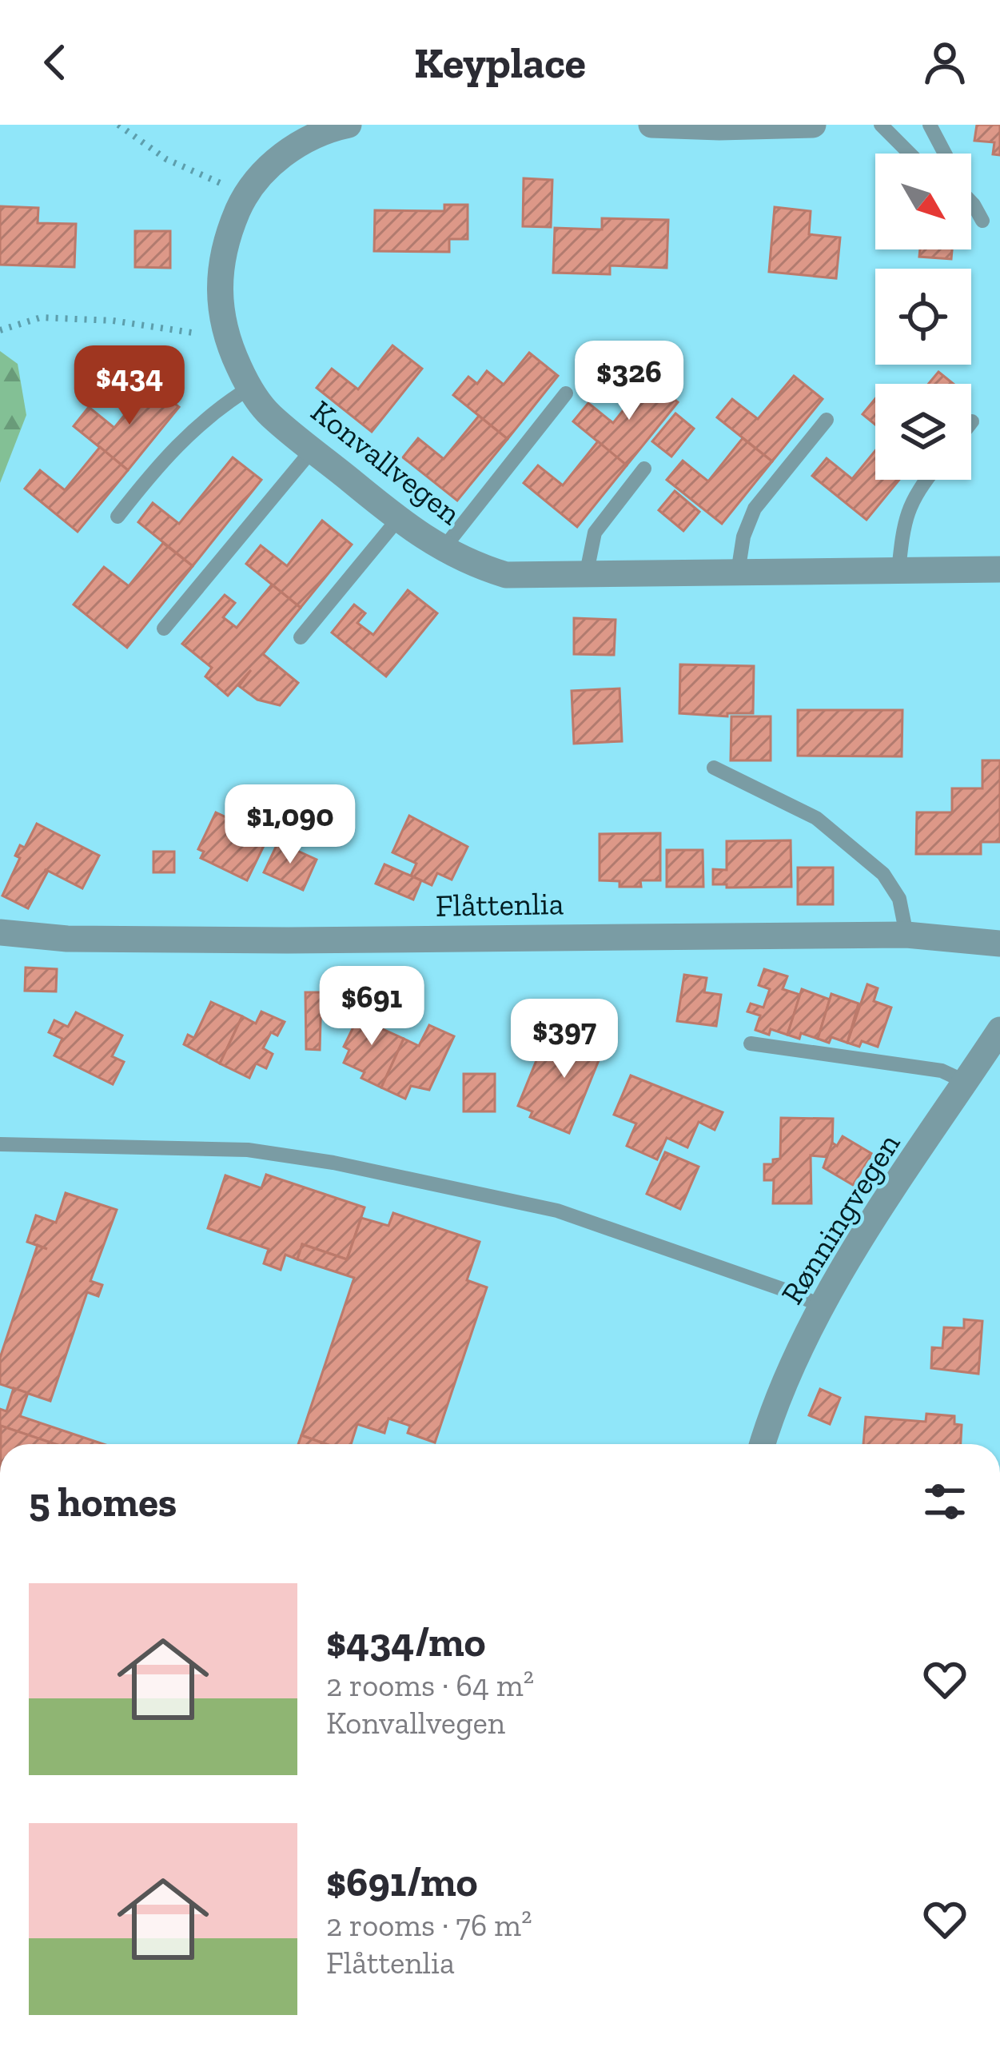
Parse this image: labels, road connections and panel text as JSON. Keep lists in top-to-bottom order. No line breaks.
{"streets":{"street":["Konvallvegen","Flåttenlia","Rønningvegen"]},"north":"bottom right","page":{"header":"Keyplace","price":["$326","$434","$1,090","$691","$397"],"heading":"5 homes","list":[{"name":"$434/mo","note":"2 rooms · 64 m² · Konvallvegen"},{"name":"$691/mo","note":"2 rooms · 76 m² · Flåttenlia"}]}}
